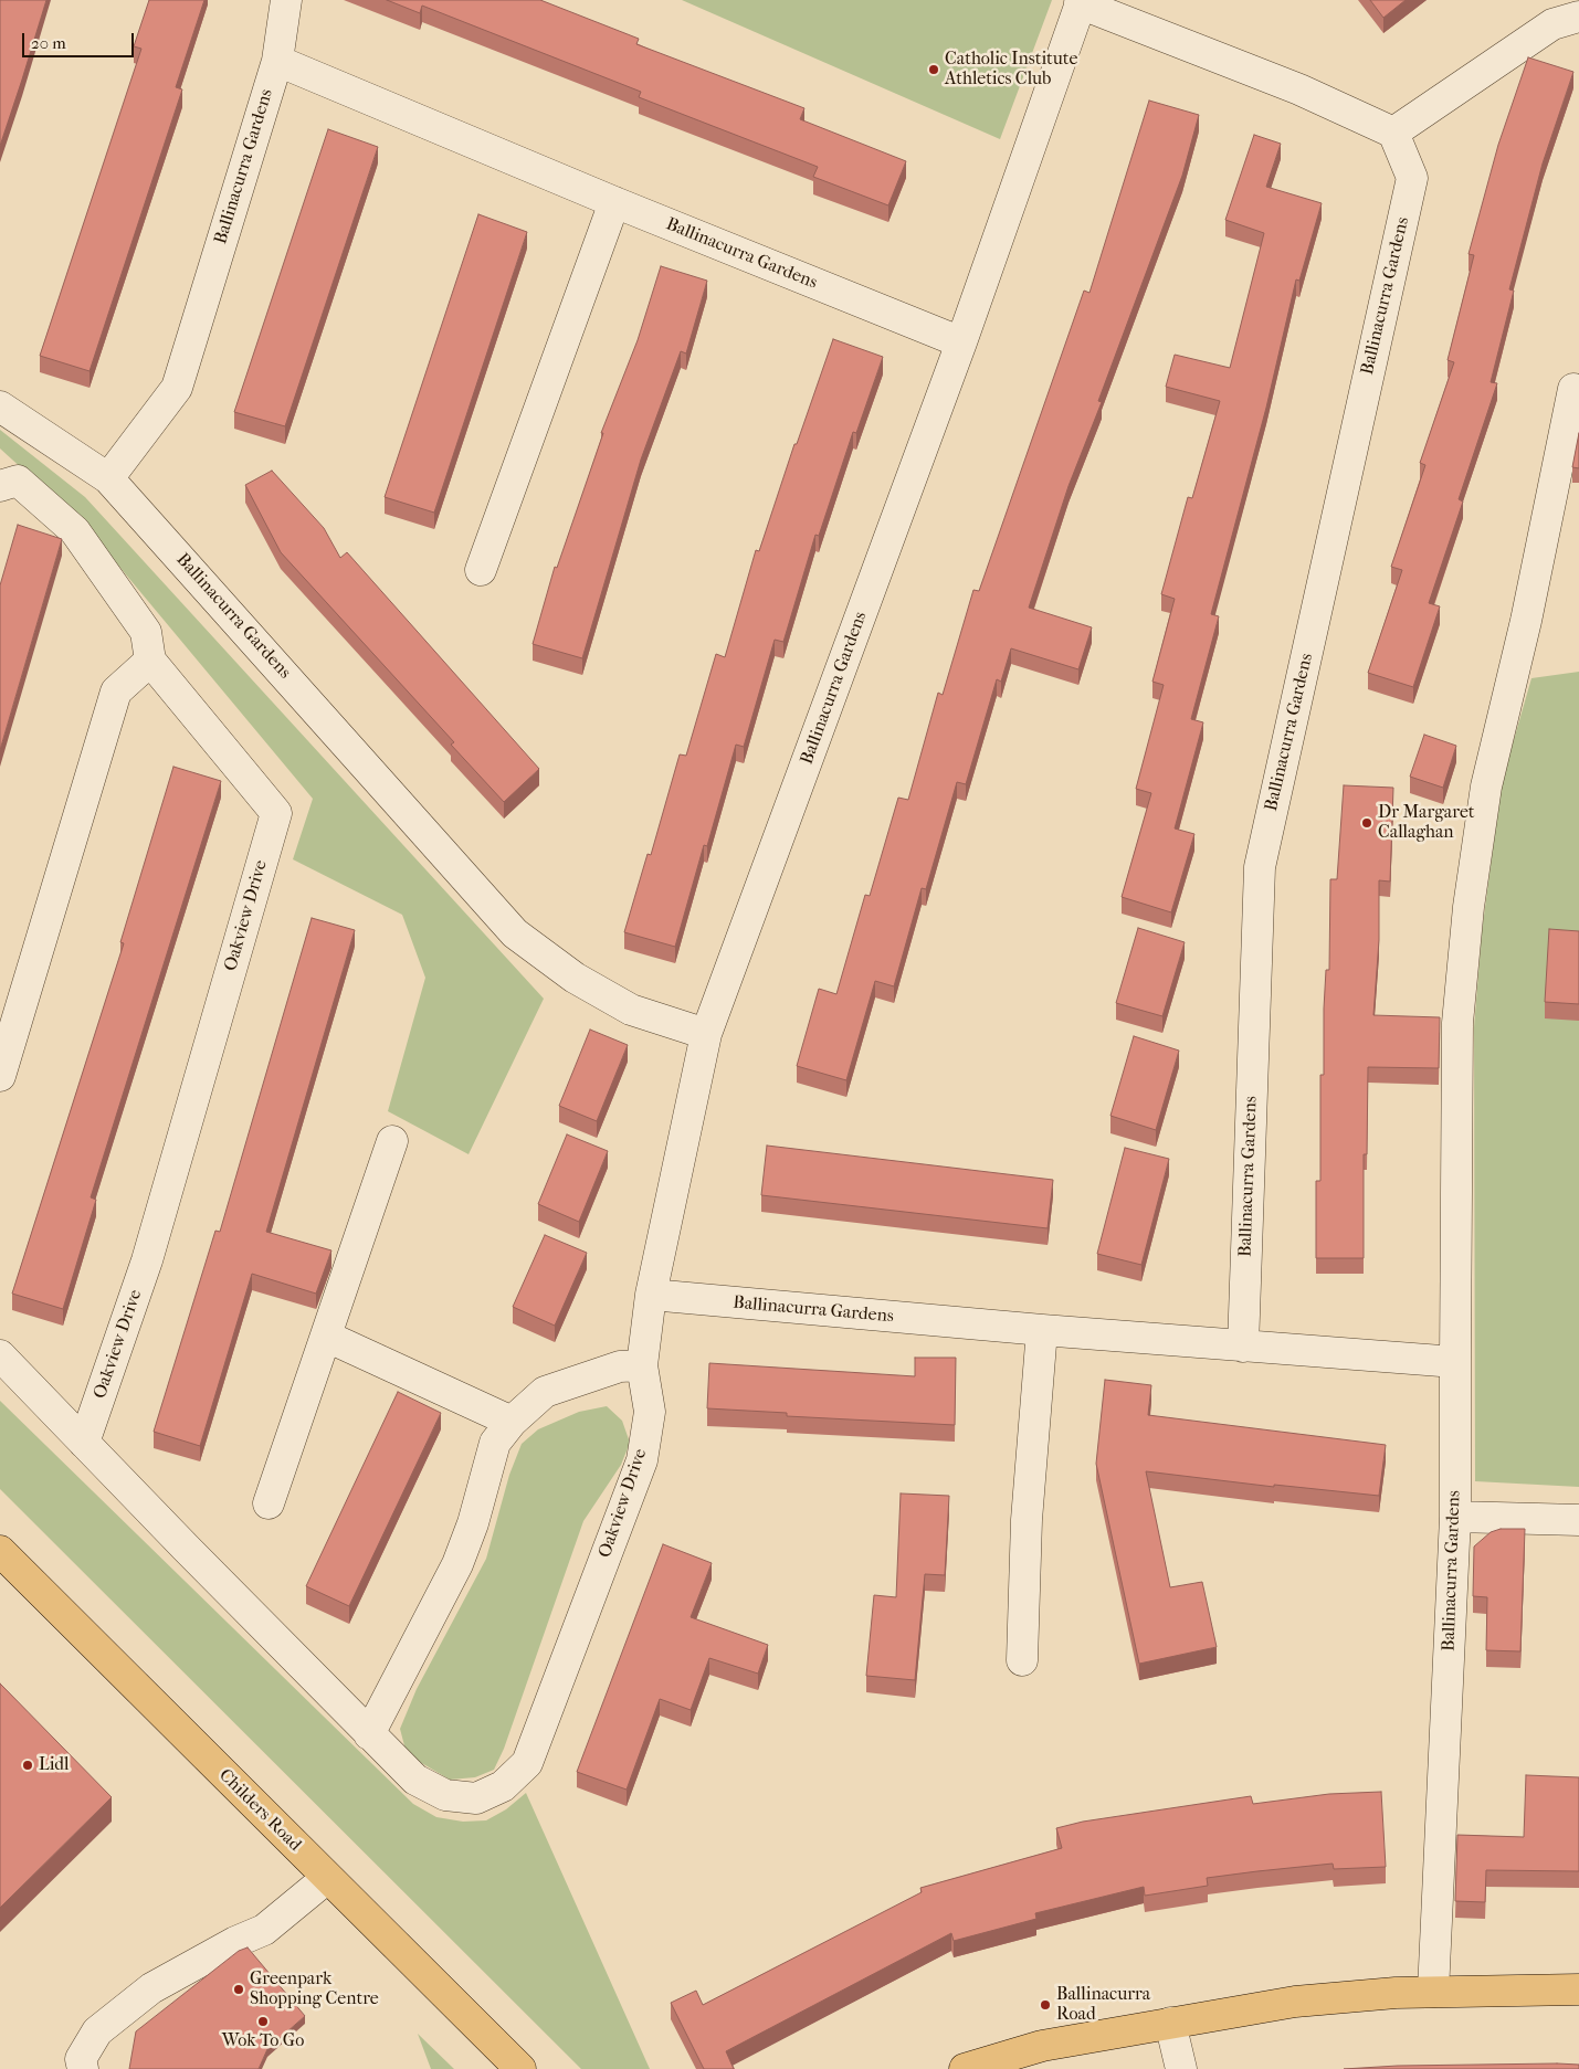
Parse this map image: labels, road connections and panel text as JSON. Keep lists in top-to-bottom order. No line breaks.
{"streets":{"main road":["Childers Road"],"street":["Ballinacurra Gardens","Oakview Drive"]},"crossings":[["Ballinacurra Gardens","Oakview Drive"]],"places":["Catholic Institute Athletics Club","Dr Margaret Callaghan","Lidl","Greenpark Shopping Centre","Ballinacurra Road","Wok To Go"],"scale_bar":"20 m"}
